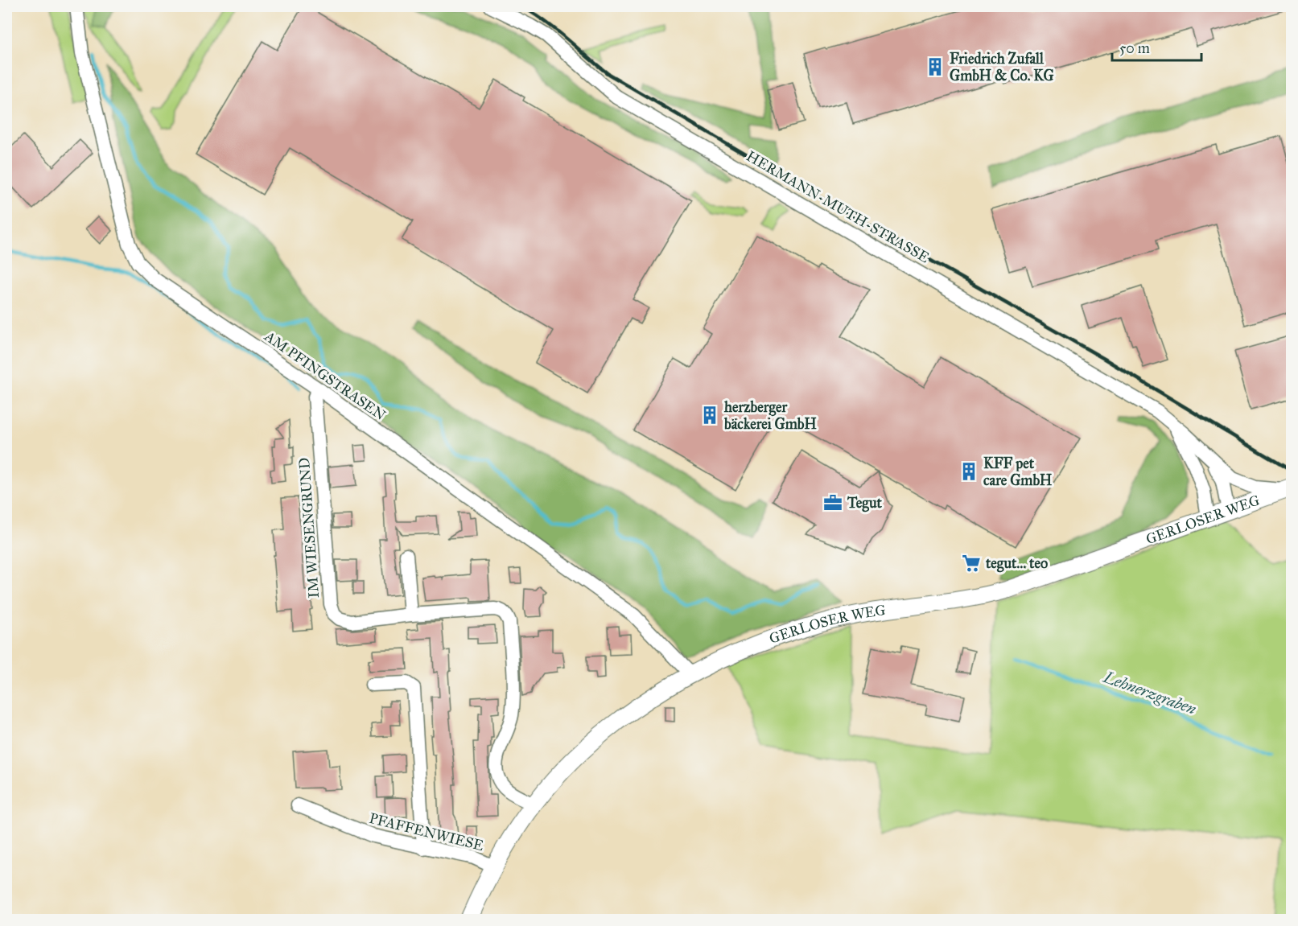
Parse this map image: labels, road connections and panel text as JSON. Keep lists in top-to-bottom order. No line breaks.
{"streets":{"street":["HERMANN-MUTH-STRASSE","AM PFINGSTRASEN","GERLOSER WEG","IM WIESENGRUND","PFAFFENWIESE"]},"crossings":[["HERMANN-MUTH-STRASSE","GERLOSER WEG"],["AM PFINGSTRASEN","GERLOSER WEG"],["AM PFINGSTRASEN","IM WIESENGRUND"],["GERLOSER WEG","IM WIESENGRUND"],["GERLOSER WEG","PFAFFENWIESE"]],"water":["Lehnerzgraben"],"places":{"building":["Friedrich Zufall GmbH & Co. KG","herzberger bäckerei GmbH","KFF pet care GmbH"],"office":["Tegut"],"supermarket":["tegut… teo"]},"scale_bar":"50 m"}
